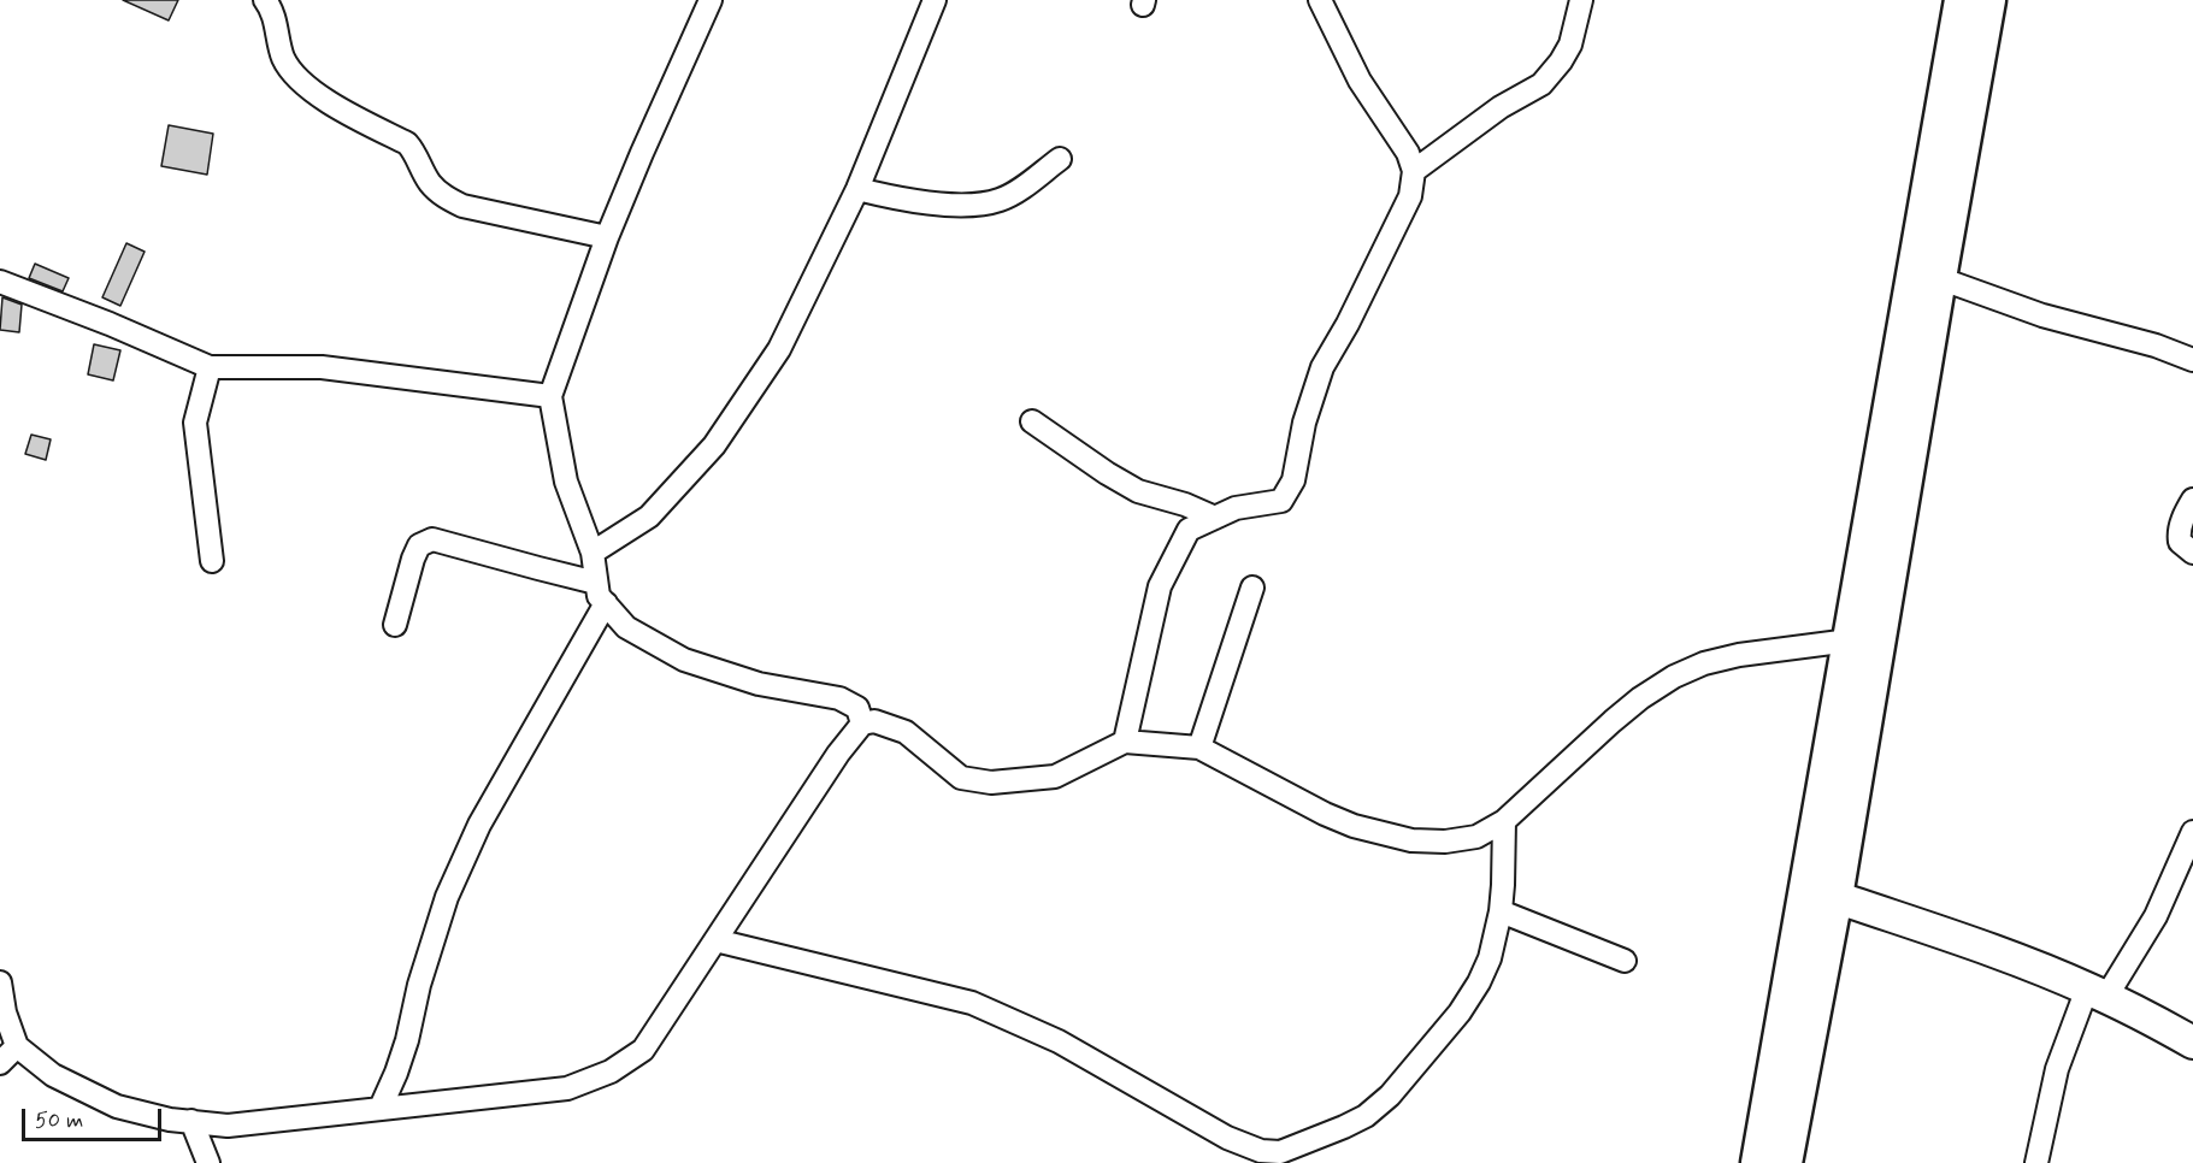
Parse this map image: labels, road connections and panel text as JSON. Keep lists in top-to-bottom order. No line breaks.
{"scale_bar":"50 m"}
